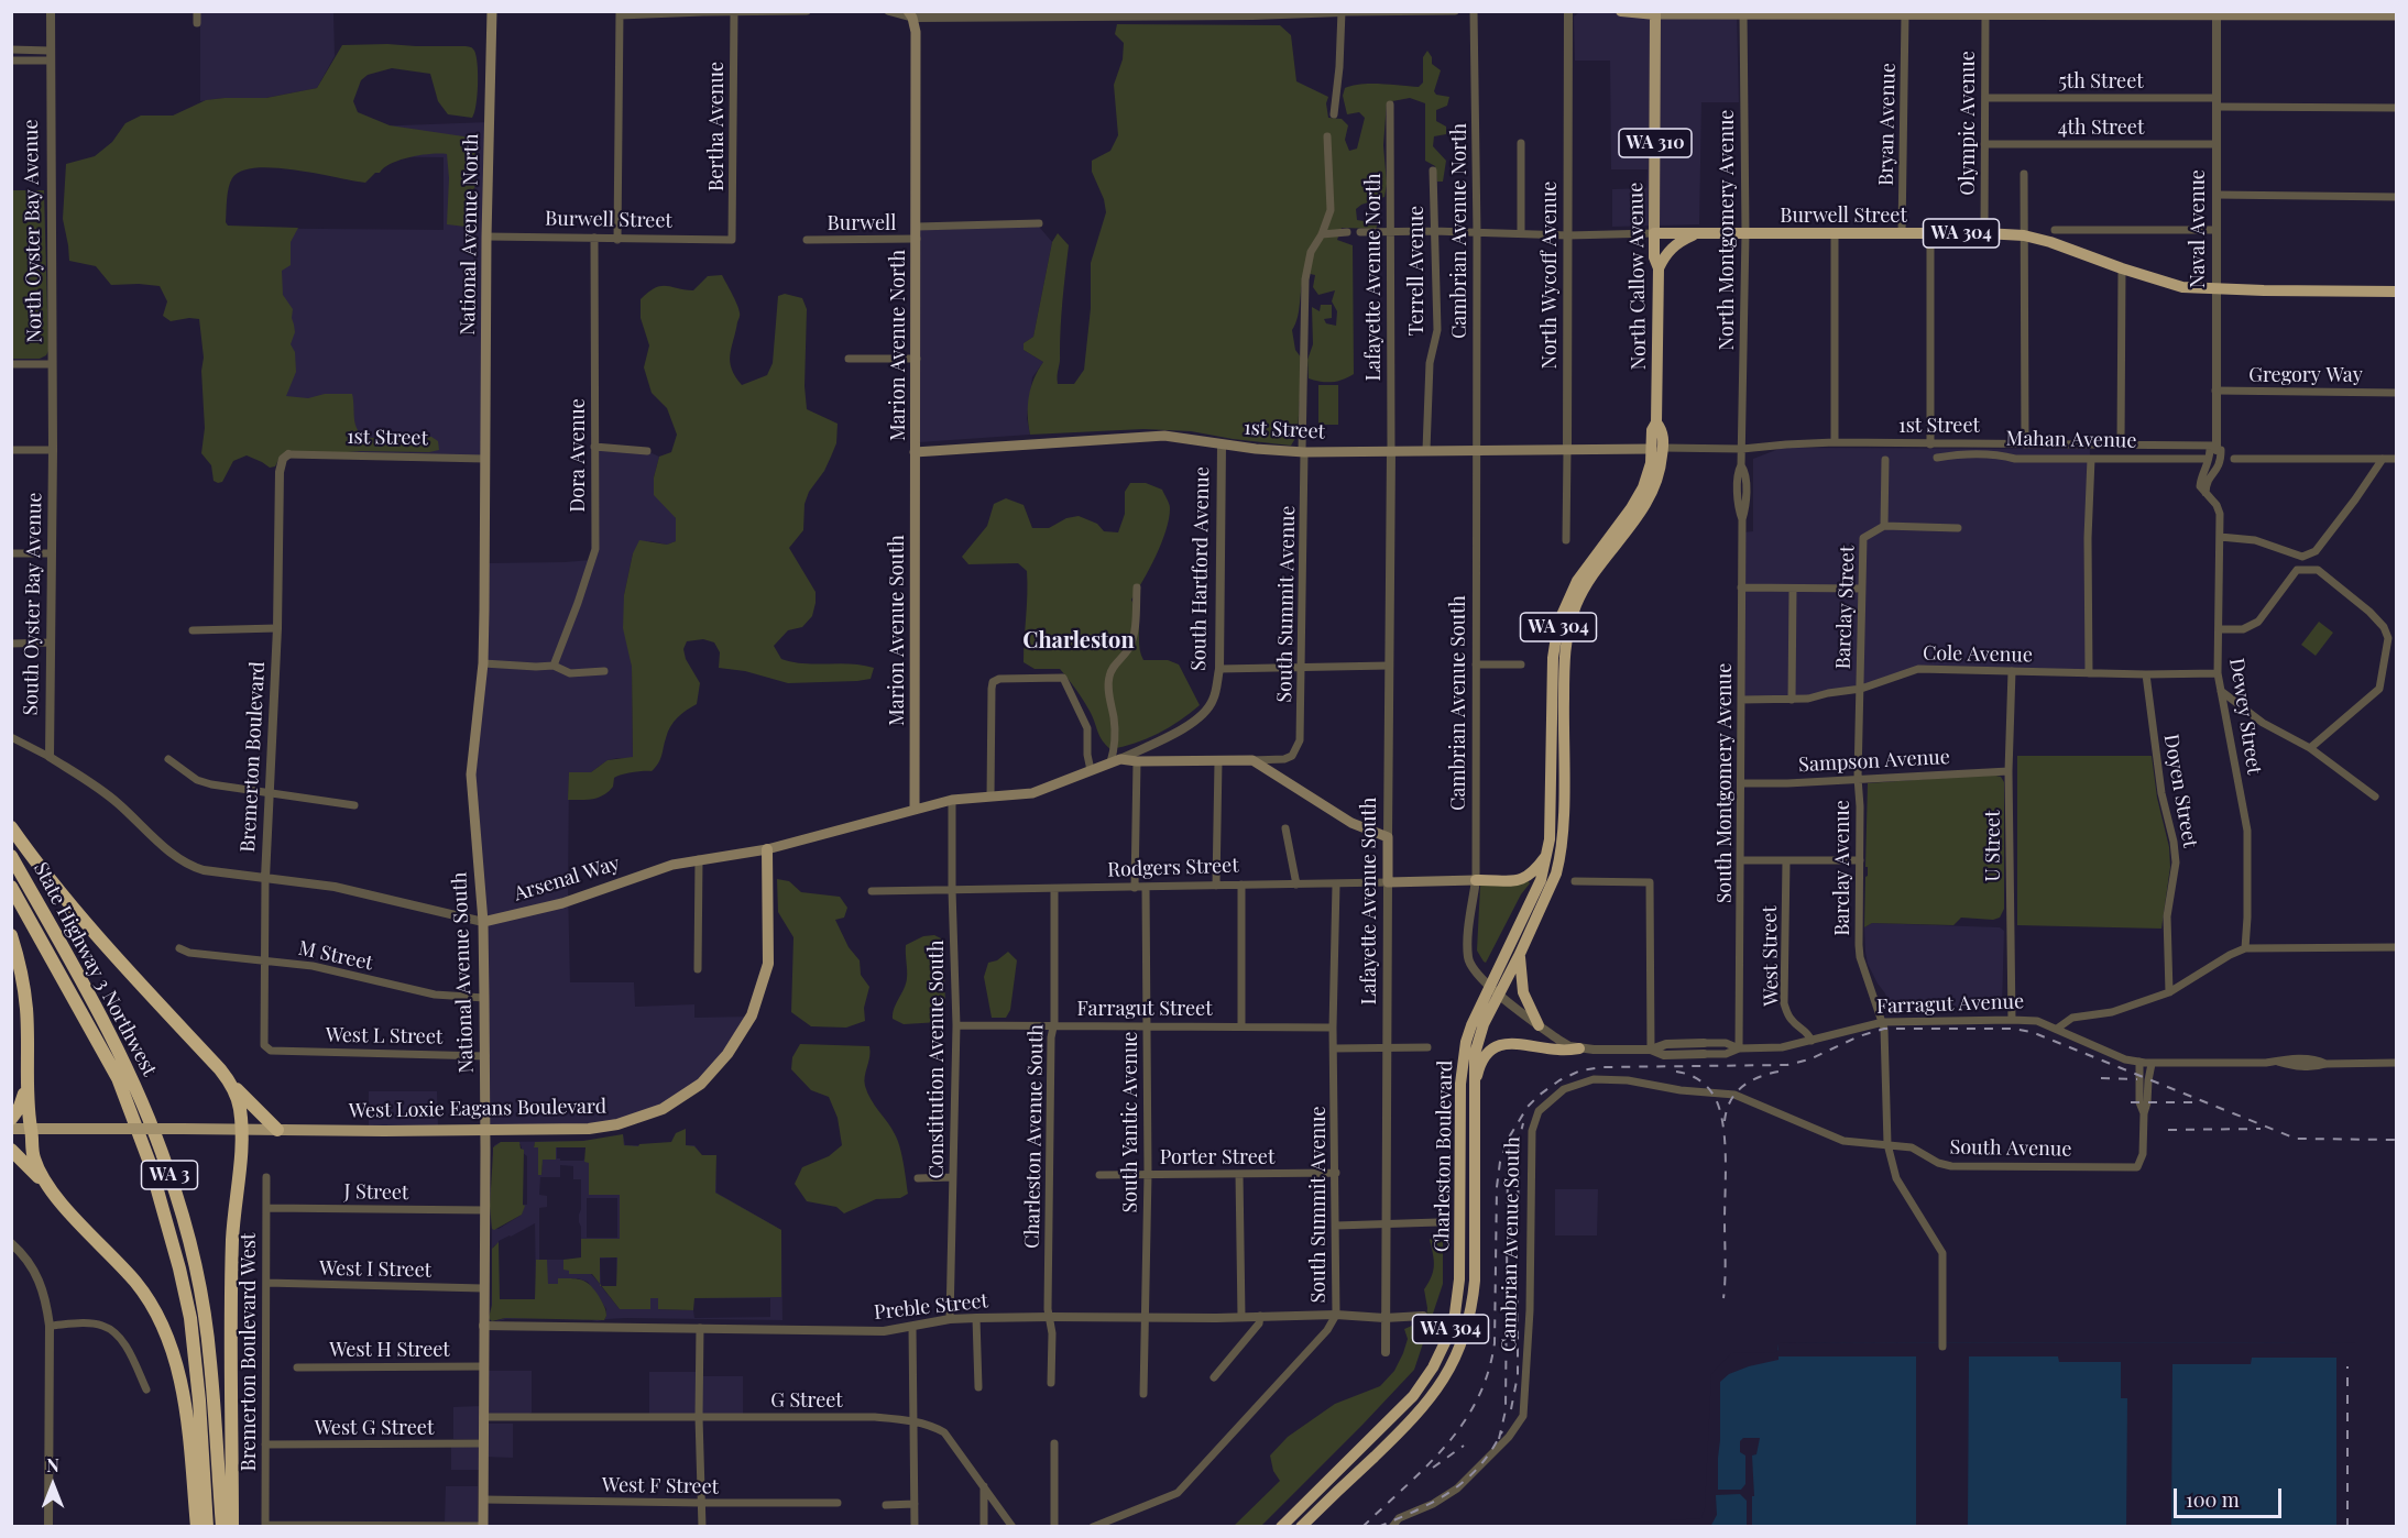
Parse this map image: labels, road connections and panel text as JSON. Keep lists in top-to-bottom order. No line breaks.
{"streets":{"highway":["Burwell Street","WA 304","North Callow Avenue","State Highway 3 Northwest","Charleston Boulevard","WA 3"],"main road":["WA 310","National Avenue North","Marion Avenue North","1st Street","Marion Avenue South","Rodgers Street","Arsenal Way","Lafayette Avenue South","National Avenue South","West Loxie Eagans Boulevard"],"street":["5th Street","Olympic Avenue","Bryan Avenue","Bertha Avenue","4th Street","Burwell","Naval Avenue","North Montgomery Avenue","North Oyster Bay Avenue","Cambrian Avenue North","Terrell Avenue","North Wycoff Avenue","Lafayette Avenue North","Gregory Way","Mahan Avenue","Dora Avenue","South Hartford Avenue","South Oyster Bay Avenue","South Summit Avenue","Barclay Street","Cole Avenue","Cambrian Avenue South","Dewey Street","Bremerton Boulevard","Sampson Avenue","South Montgomery Avenue","Doyen Street","U Street","Barclay Avenue","M Street","West Street","Farragut Avenue","Farragut Street","West L Street","Constitution Avenue South","South Yantic Avenue","Charleston Avenue South","South Avenue","Porter Street","J Street","West I Street","Preble Street","West H Street","Bremerton Boulevard West","G Street","West G Street","West F Street"]},"crossings":[["5th Street","Olympic Avenue"],["5th Street","Naval Avenue"],["Olympic Avenue","4th Street"],["Olympic Avenue","Burwell Street"],["Bryan Avenue","Burwell Street"],["Bertha Avenue","Burwell Street"],["4th Street","Naval Avenue"],["Burwell Street","Naval Avenue"],["Burwell Street","North Montgomery Avenue"],["Burwell Street","Cambrian Avenue North"],["Burwell Street","National Avenue North"],["Burwell Street","Terrell Avenue"],["Burwell Street","North Wycoff Avenue"],["Burwell Street","North Callow Avenue"],["Burwell Street","Lafayette Avenue North"],["Burwell Street","Dora Avenue"],["Burwell","Marion Avenue North"],["Naval Avenue","Gregory Way"],["Naval Avenue","1st Street"],["Naval Avenue","Mahan Avenue"],["Naval Avenue","Dewey Street"],["North Montgomery Avenue","1st Street"],["North Montgomery Avenue","South Montgomery Avenue"],["North Oyster Bay Avenue","South Oyster Bay Avenue"],["Cambrian Avenue North","1st Street"],["Cambrian Avenue North","Cambrian Avenue South"],["National Avenue North","1st Street"],["National Avenue North","National Avenue South"],["Terrell Avenue","1st Street"],["North Wycoff Avenue","1st Street"],["North Callow Avenue","1st Street"],["North Callow Avenue","Charleston Boulevard"],["Lafayette Avenue North","1st Street"],["Lafayette Avenue North","Lafayette Avenue South"],["Marion Avenue North","1st Street"],["Marion Avenue North","Marion Avenue South"],["1st Street","Mahan Avenue"],["1st Street","South Hartford Avenue"],["1st Street","South Summit Avenue"],["1st Street","Marion Avenue South"],["1st Street","Cambrian Avenue South"],["1st Street","Dewey Street"],["1st Street","Bremerton Boulevard"],["1st Street","South Montgomery Avenue"],["1st Street","Lafayette Avenue South"],["1st Street","National Avenue South"],["1st Street","Charleston Boulevard"],["Mahan Avenue","Dewey Street"],["South Hartford Avenue","Arsenal Way"],["South Oyster Bay Avenue","Arsenal Way"],["South Summit Avenue","Rodgers Street"],["South Summit Avenue","Farragut Street"],["South Summit Avenue","Porter Street"],["South Summit Avenue","Preble Street"],["Barclay Street","Cole Avenue"],["Barclay Street","Barclay Avenue"],["Marion Avenue South","Arsenal Way"],["Cole Avenue","Dewey Street"],["Cole Avenue","South Montgomery Avenue"],["Cole Avenue","Doyen Street"],["Cole Avenue","U Street"],["Cole Avenue","Barclay Avenue"],["Cambrian Avenue South","Rodgers Street"],["Cambrian Avenue South","Barclay Avenue"],["Cambrian Avenue South","Farragut Avenue"],["Cambrian Avenue South","South Avenue"],["Cambrian Avenue South","Charleston Boulevard"],["Bremerton Boulevard","Arsenal Way"],["Bremerton Boulevard","M Street"],["Bremerton Boulevard","West L Street"],["Sampson Avenue","South Montgomery Avenue"],["Sampson Avenue","U Street"],["Sampson Avenue","Barclay Avenue"],["South Montgomery Avenue","Farragut Avenue"],["U Street","Farragut Avenue"],["Rodgers Street","Lafayette Avenue South"],["Rodgers Street","Constitution Avenue South"],["Rodgers Street","South Yantic Avenue"],["Rodgers Street","Charleston Avenue South"],["Barclay Avenue","Farragut Avenue"],["Barclay Avenue","South Avenue"],["Arsenal Way","National Avenue South"],["Arsenal Way","Constitution Avenue South"],["Arsenal Way","West Loxie Eagans Boulevard"],["Lafayette Avenue South","Preble Street"],["M Street","National Avenue South"],["West Street","Farragut Avenue"],["National Avenue South","West L Street"],["National Avenue South","West Loxie Eagans Boulevard"],["National Avenue South","J Street"],["National Avenue South","West I Street"],["National Avenue South","Preble Street"],["National Avenue South","West H Street"],["National Avenue South","West G Street"],["National Avenue South","West F Street"],["Farragut Avenue","Charleston Boulevard"],["Farragut Street","Constitution Avenue South"],["Farragut Street","South Yantic Avenue"],["Farragut Street","Charleston Avenue South"],["Constitution Avenue South","Preble Street"],["South Yantic Avenue","Porter Street"],["South Yantic Avenue","Preble Street"],["Charleston Avenue South","Preble Street"],["J Street","Bremerton Boulevard West"],["West I Street","Bremerton Boulevard West"],["Bremerton Boulevard West","West G Street"]],"districts":["Charleston"],"scale_bar":"100 m","north":"top"}
